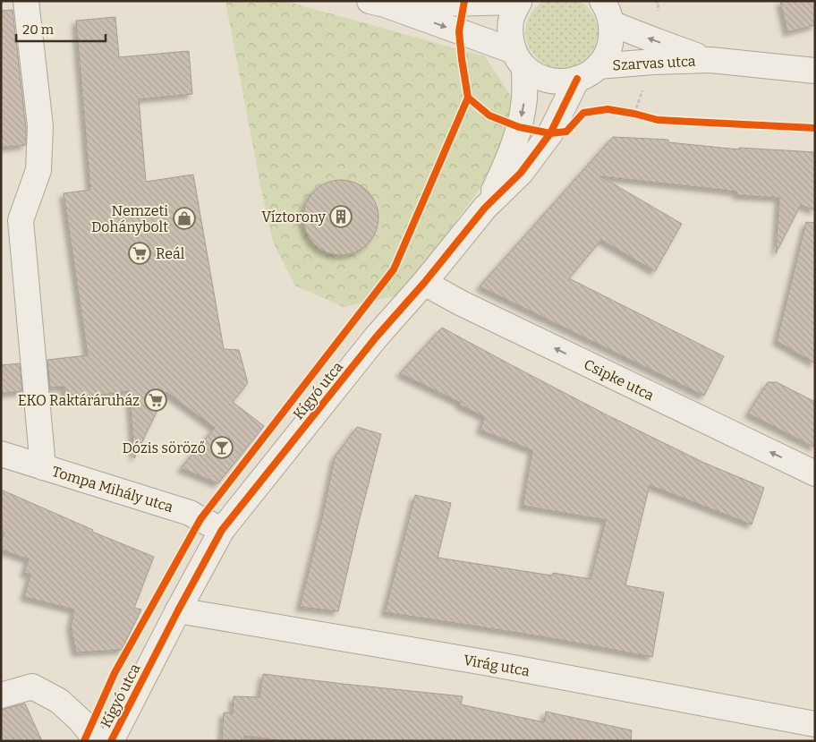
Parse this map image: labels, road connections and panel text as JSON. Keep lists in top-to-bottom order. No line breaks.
{"streets":{"street":["Szarvas utca","Csipke utca","Kígyó utca","Tompa Mihály utca","Virág utca"]},"crossings":[["Csipke utca","Kígyó utca"],["Kígyó utca","Tompa Mihály utca"],["Kígyó utca","Virág utca"]],"one_way":["Csipke utca"],"places":{"building":["Víztorony"],"shop":["Nemzeti Dohánybolt"],"supermarket":["Reál","EKO Raktáráruház"],"bar":["Dózis söröző"]},"scale_bar":"20 m"}
